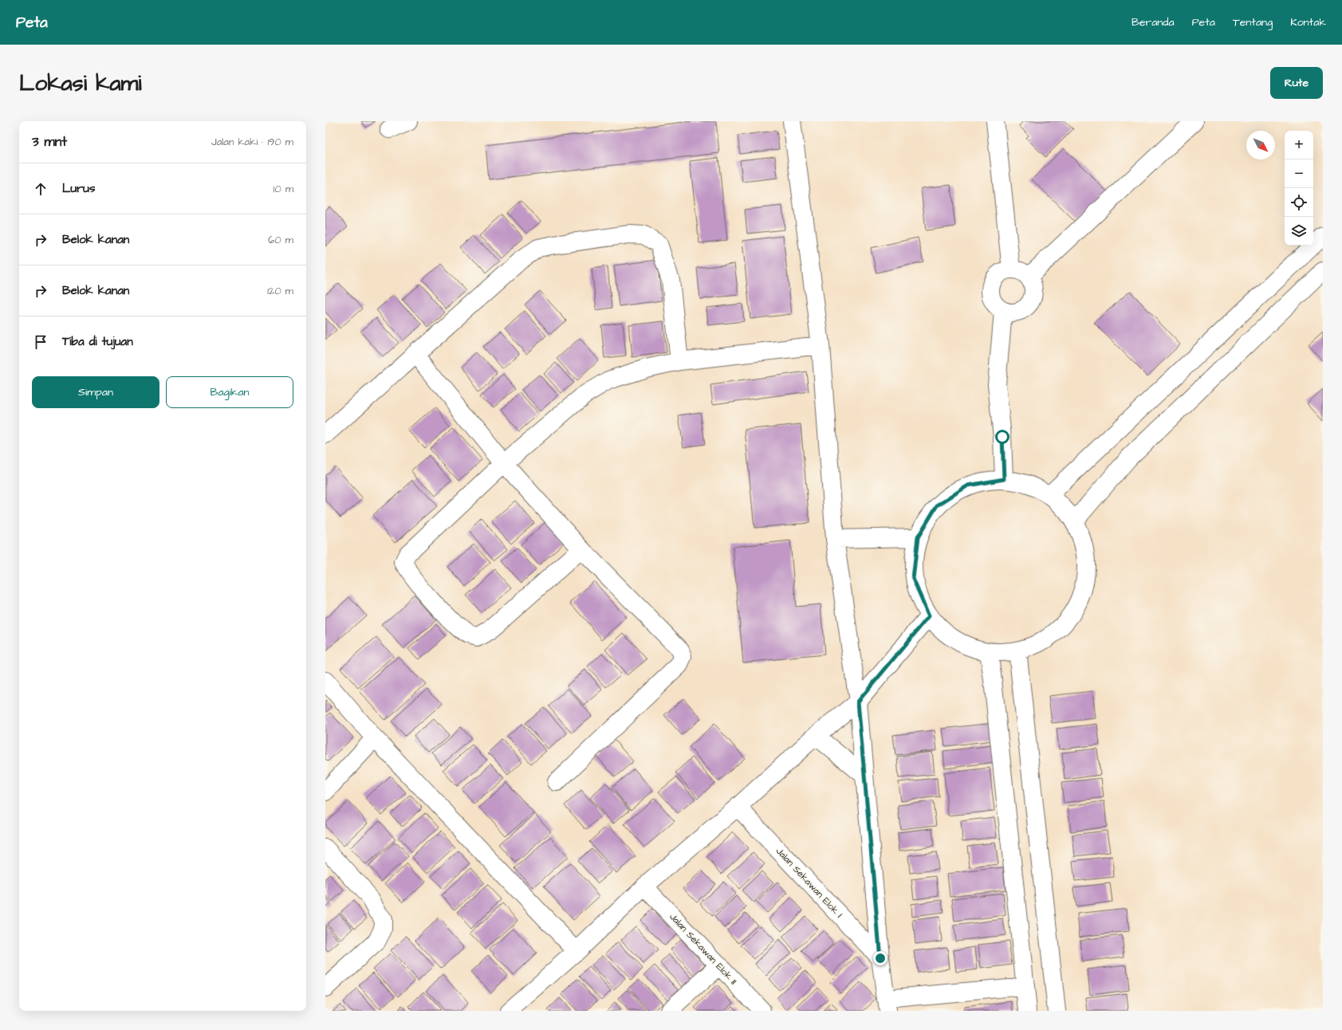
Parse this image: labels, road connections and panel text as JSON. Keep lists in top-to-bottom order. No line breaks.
{"streets":{"street":["Jalan Sekawan Elok I","Jalan Sekawan Elok II"]},"north":"bottom right","page":{"header":"Peta","nav":["Beranda","Peta","Tentang","Kontak"],"buttons":["Rute",["Simpan","Bagikan"]],"title":"Lokasi kami","heading":["3 mnt","Jalan kaki · 190 m"],"map_buttons":["+","−"],"list":[["Lurus","10 m"],["Belok kanan","60 m"],["Belok kanan","120 m"],"Tiba di tujuan"]}}
